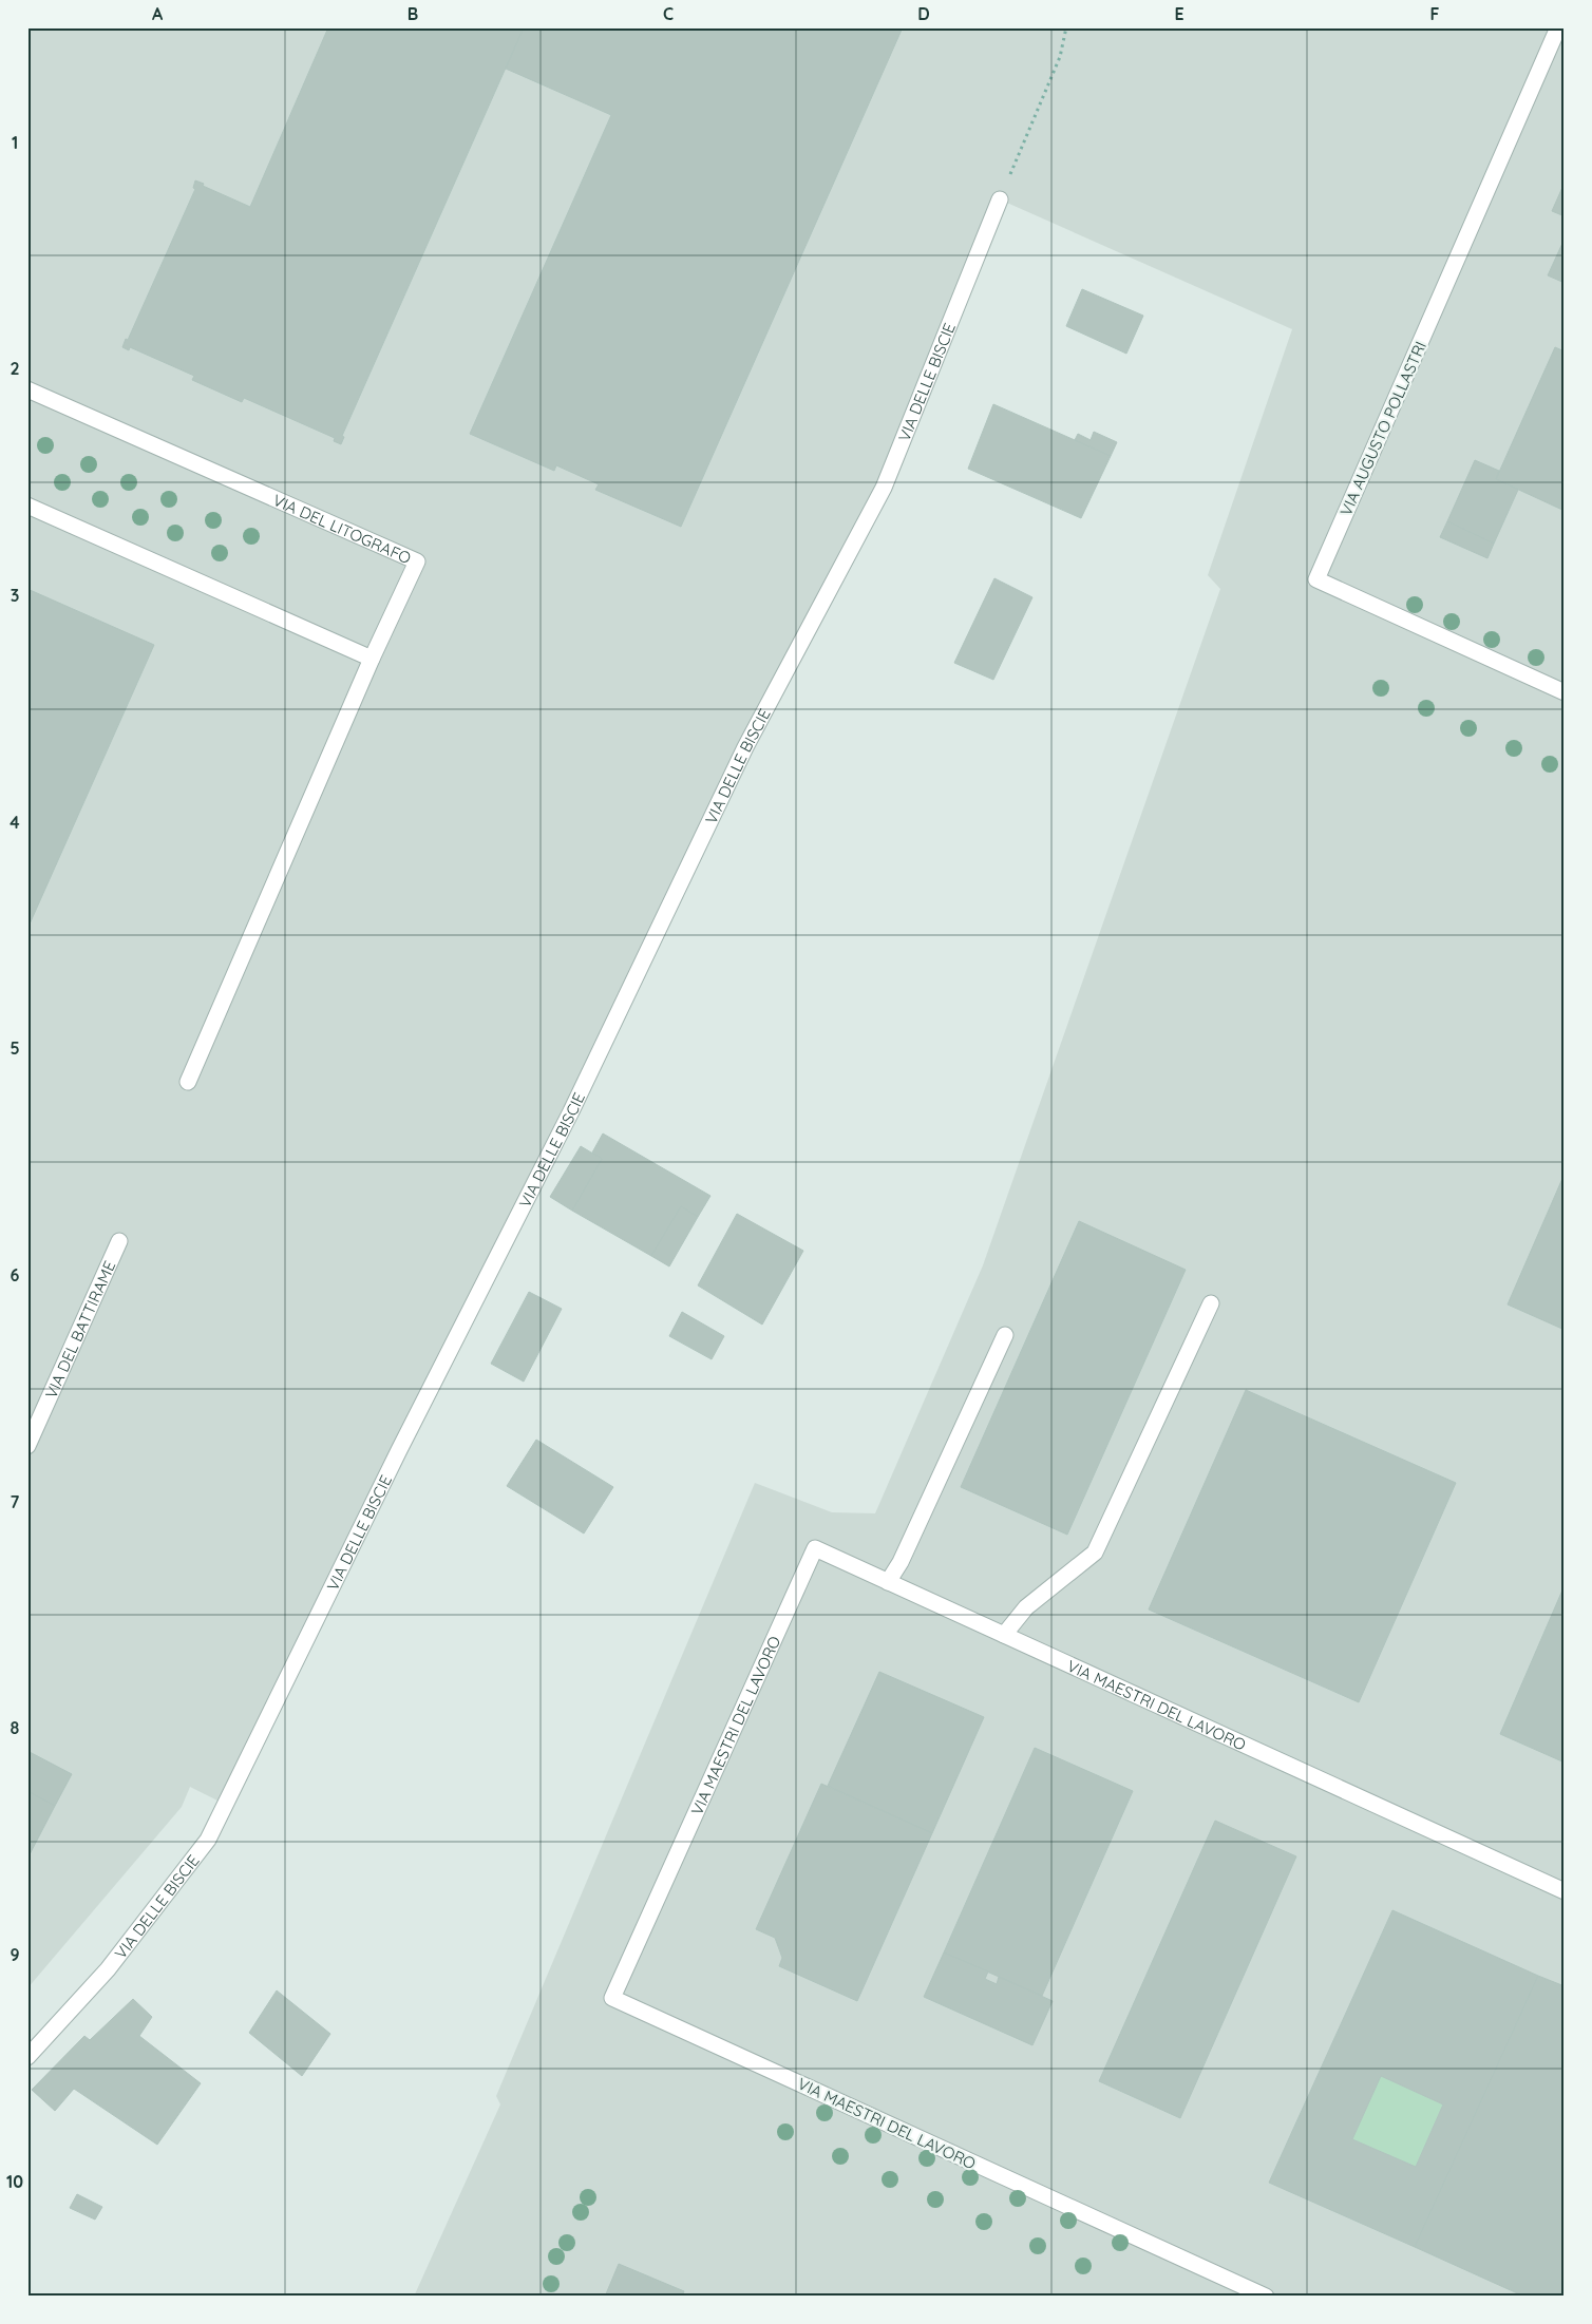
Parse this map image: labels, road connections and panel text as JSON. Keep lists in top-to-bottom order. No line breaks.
{"streets":{"street":["VIA DELLE BISCIE","VIA AUGUSTO POLLASTRI","VIA DEL LITOGRAFO","VIA DEL BATTIRAME","VIA MAESTRI DEL LAVORO"]},"grid":{"columns":["A","B","C","D","E","F"],"rows":["1","2","3","4","5","6","7","8","9","10"]}}
